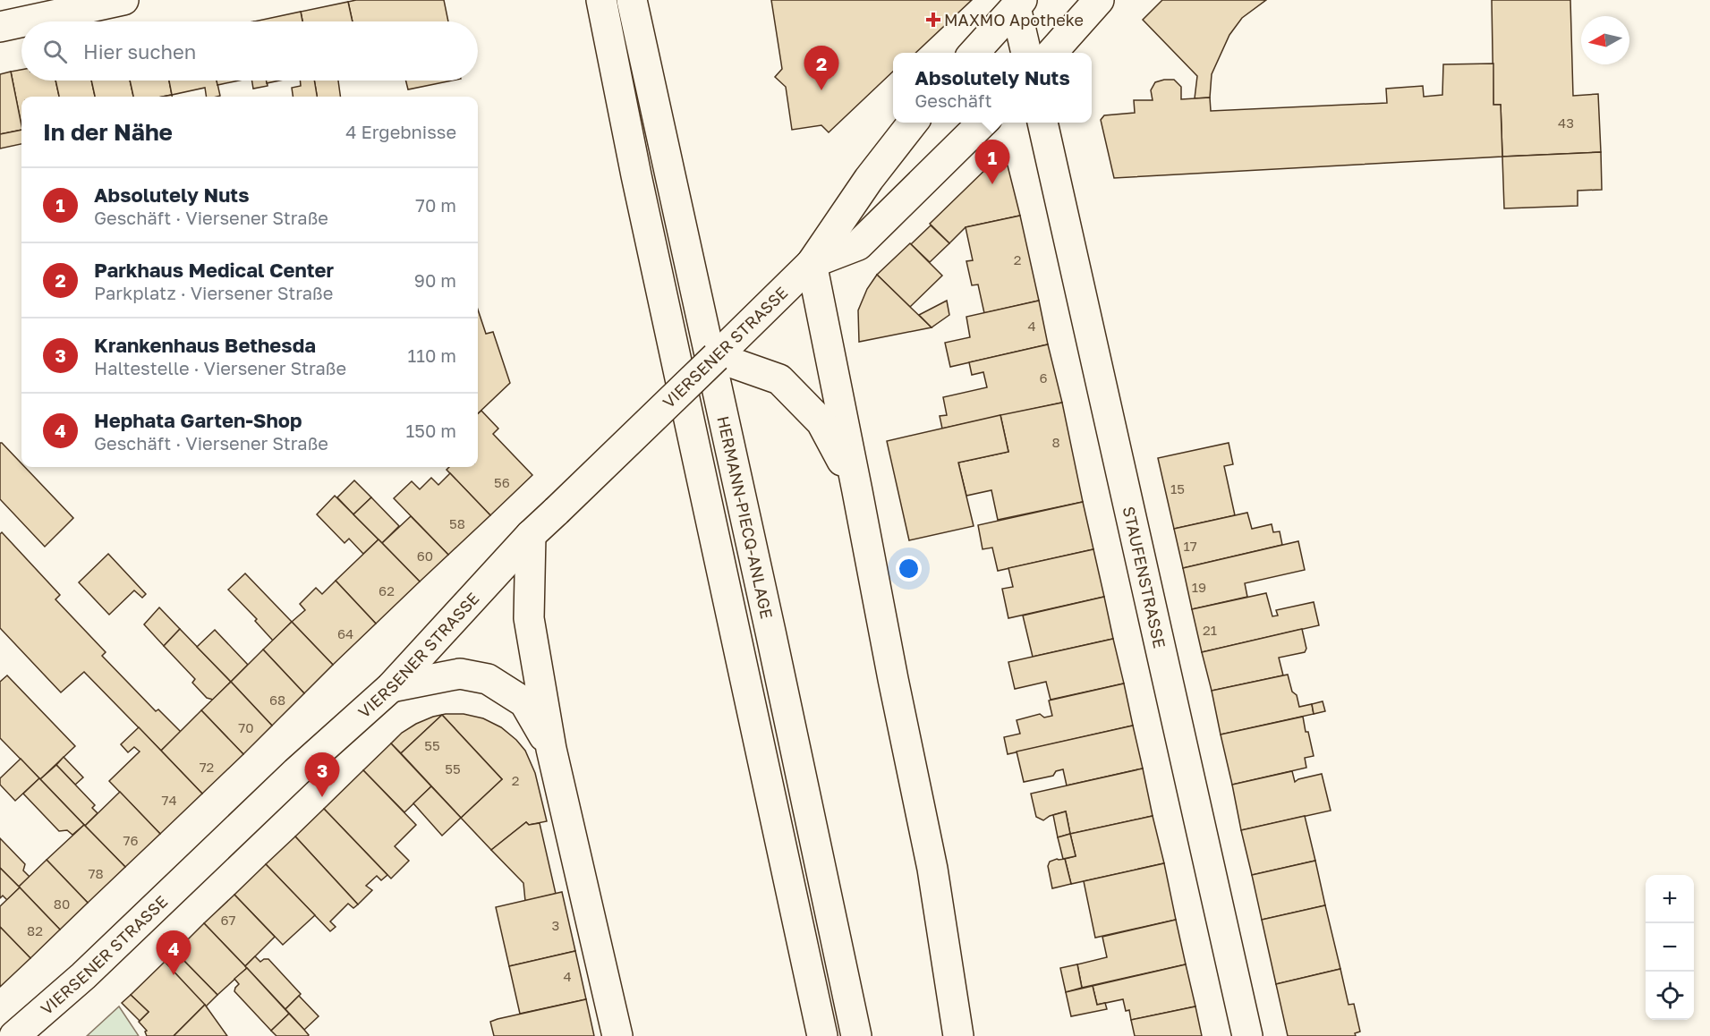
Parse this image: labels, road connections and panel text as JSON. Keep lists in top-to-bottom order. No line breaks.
{"streets":{"main road":["VIERSENER STRASSE","HERMANN-PIECQ-ANLAGE","STAUFENSTRASSE"]},"places":{"health":["MAXMO Apotheke"]},"house_numbers":["43","2","4","6","8","56","15","58","17","60","19","62","21","64","68","70","55","72","55","2","74","76","78","80","67","3","82","4"],"north":"left","page":{"search":"Hier suchen","pins":["2","1","3","4"],"popup":["Absolutely Nuts","Geschäft"],"heading":["In der Nähe","4 Ergebnisse"],"list":[{"mark":"1","name":"Absolutely Nuts","note":"Geschäft · Viersener Straße","value":"70 m"},{"mark":"2","name":"Parkhaus Medical Center","note":"Parkplatz · Viersener Straße","value":"90 m"},{"mark":"3","name":"Krankenhaus Bethesda","note":"Haltestelle · Viersener Straße","value":"110 m"},{"mark":"4","name":"Hephata Garten-Shop","note":"Geschäft · Viersener Straße","value":"150 m"}],"map_buttons":["+","−"]}}
